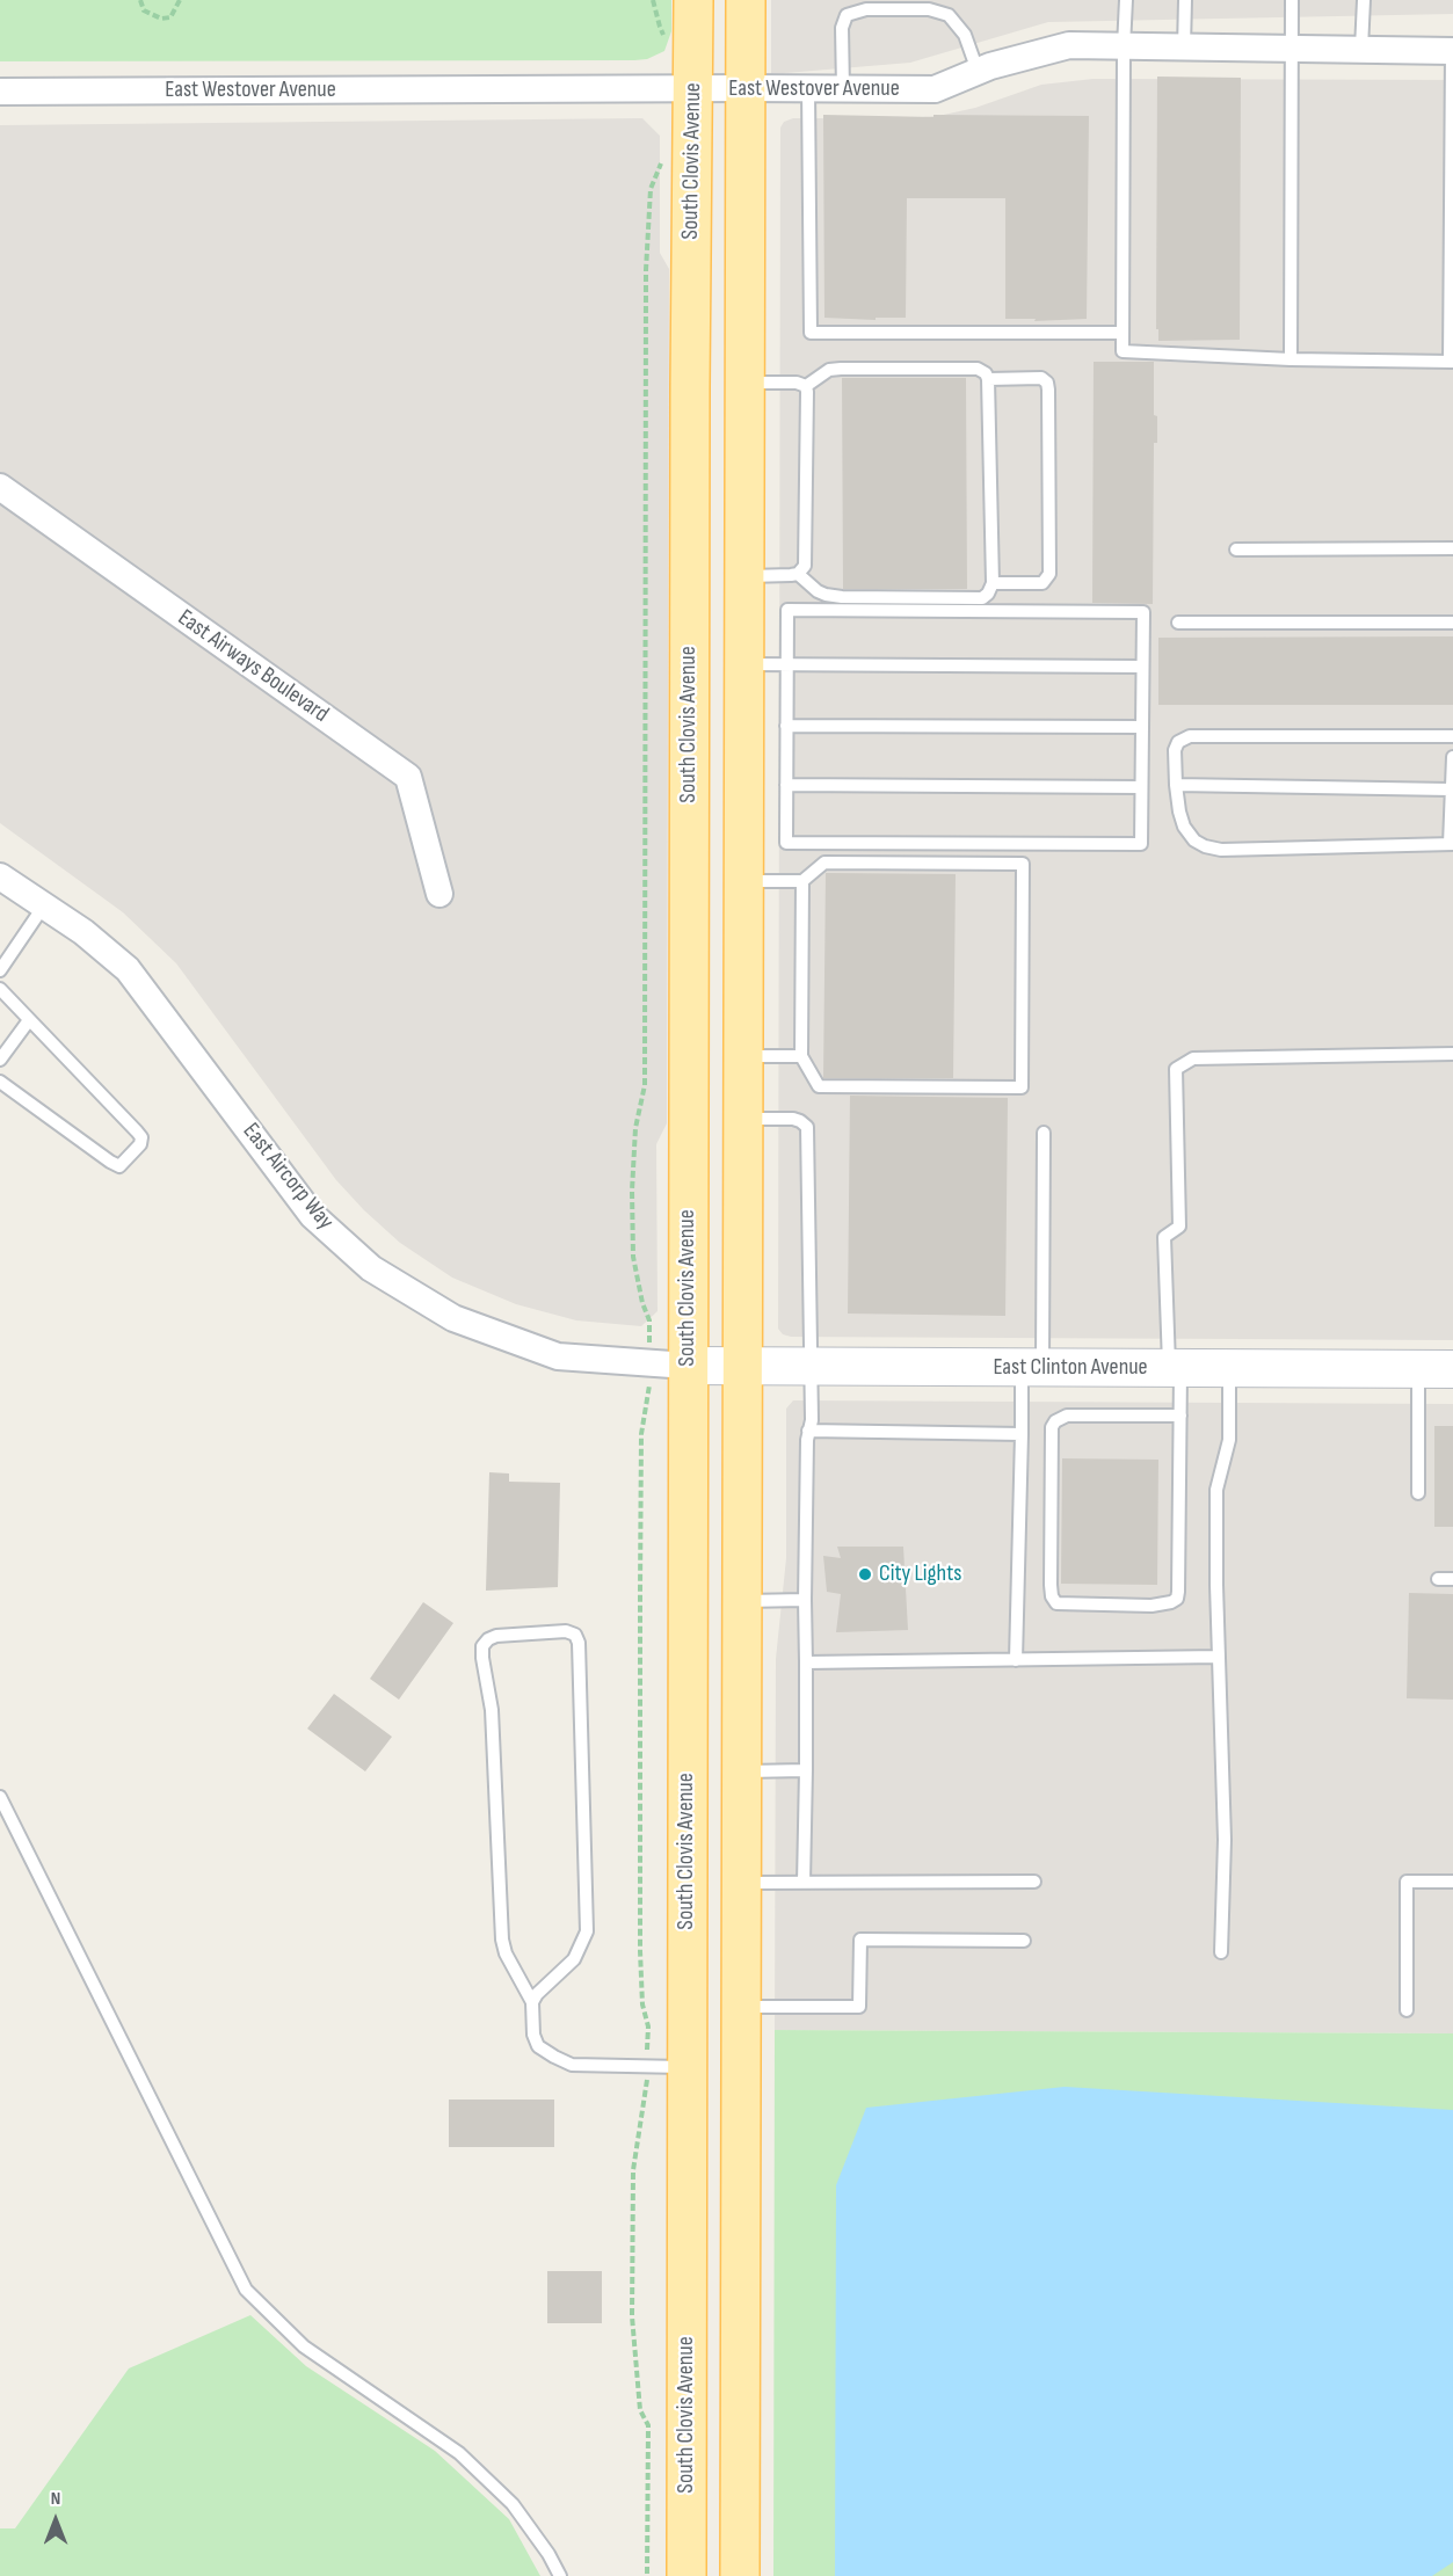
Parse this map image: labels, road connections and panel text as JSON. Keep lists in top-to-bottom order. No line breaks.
{"streets":{"main road":["South Clovis Avenue"],"street":["East Westover Avenue","East Airways Boulevard","East Aircorp Way","East Clinton Avenue"]},"crossings":[["East Westover Avenue","South Clovis Avenue"],["South Clovis Avenue","East Aircorp Way"],["South Clovis Avenue","East Clinton Avenue"],["East Aircorp Way","East Clinton Avenue"]],"places":["City Lights"],"north":"top"}
